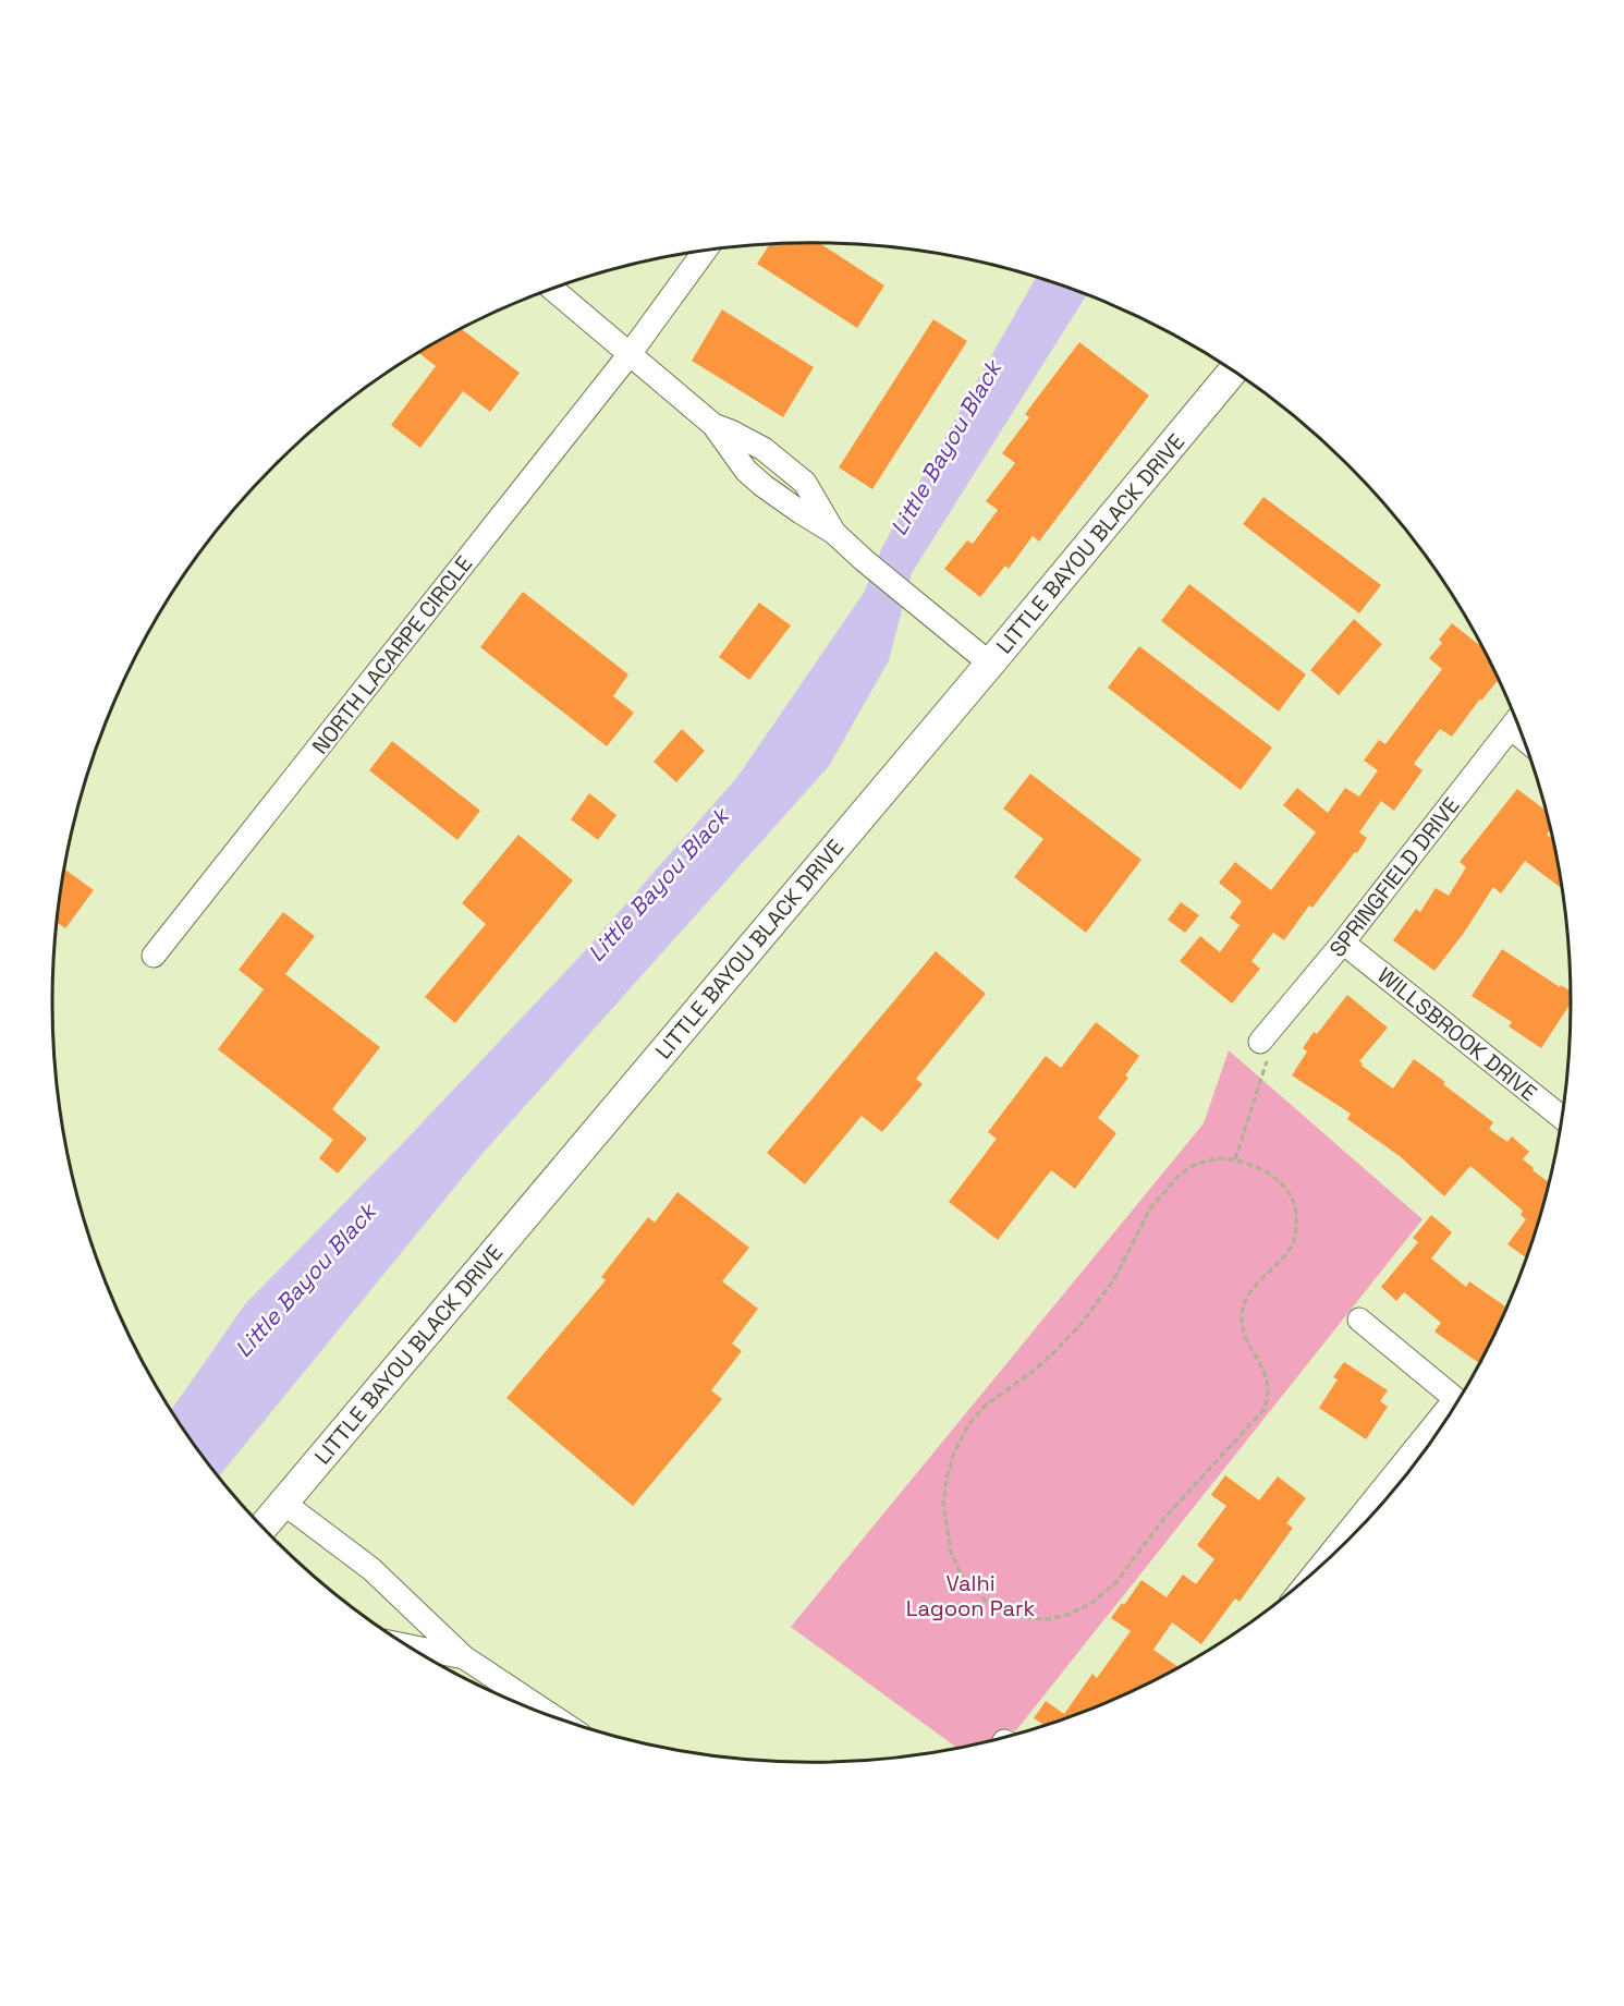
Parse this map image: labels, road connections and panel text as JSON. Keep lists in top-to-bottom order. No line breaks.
{"streets":{"main road":["LITTLE BAYOU BLACK DRIVE"],"street":["NORTH LACARPE CIRCLE","SPRINGFIELD DRIVE","WILLSBROOK DRIVE"]},"crossings":[["SPRINGFIELD DRIVE","WILLSBROOK DRIVE"]],"water":["Little Bayou Black"],"parks":["Valhi Lagoon Park"]}
